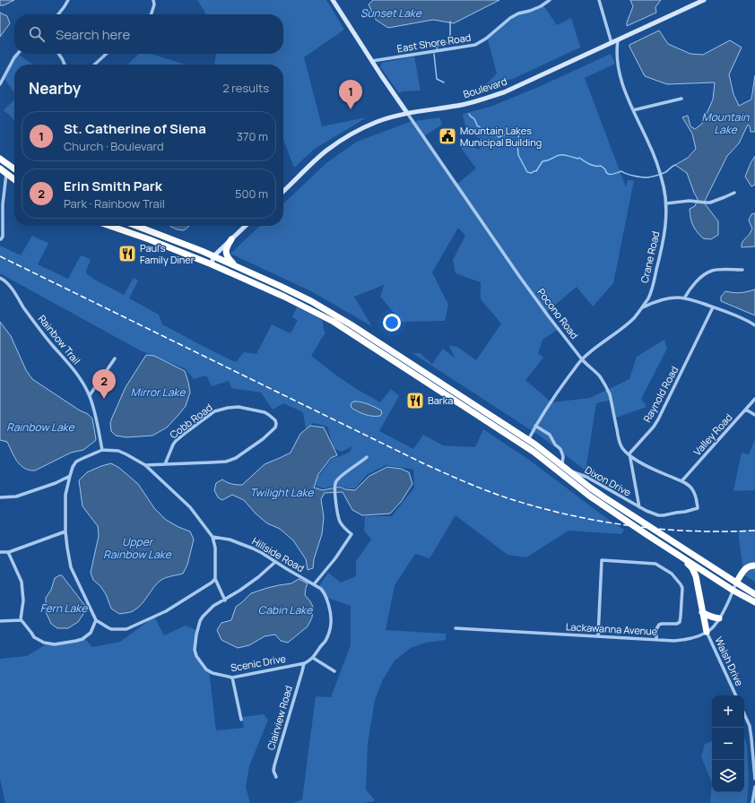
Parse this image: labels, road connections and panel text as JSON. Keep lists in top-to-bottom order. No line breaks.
{"streets":{"main road":["Boulevard","Pocono Road"],"street":["East Shore Road","Crane Road","Rainbow Trail","Raynold Road","Cobb Road","Valley Road","Dixon Drive","Hillside Road","Lackawanna Avenue","Walsh Drive","Scenic Drive","Clairview Road"]},"crossings":[["East Shore Road","Pocono Road"],["Boulevard","Crane Road"],["Boulevard","Pocono Road"],["Crane Road","Pocono Road"],["Pocono Road","Raynold Road"],["Pocono Road","Valley Road"],["Pocono Road","Dixon Drive"],["Hillside Road","Scenic Drive"],["Hillside Road","Clairview Road"],["Lackawanna Avenue","Walsh Drive"],["Scenic Drive","Clairview Road"]],"water":["Sunset Lake","Mountain Lake","Mirror Lake","Rainbow Lake","Twilight Lake","Upper Rainbow Lake","Fern Lake","Cabin Lake"],"places":{"public building":["Mountain Lakes Municipal Building"],"restaurant":["Paul's Family Diner","Barka"]},"page":{"search":"Search here","heading":["Nearby","2 results"],"pins":["1","2"],"list":[{"mark":"1","name":"St. Catherine of Siena","note":"Church · Boulevard","value":"370 m"},{"mark":"2","name":"Erin Smith Park","note":"Park · Rainbow Trail","value":"500 m"}],"map_buttons":["+","−"]}}
